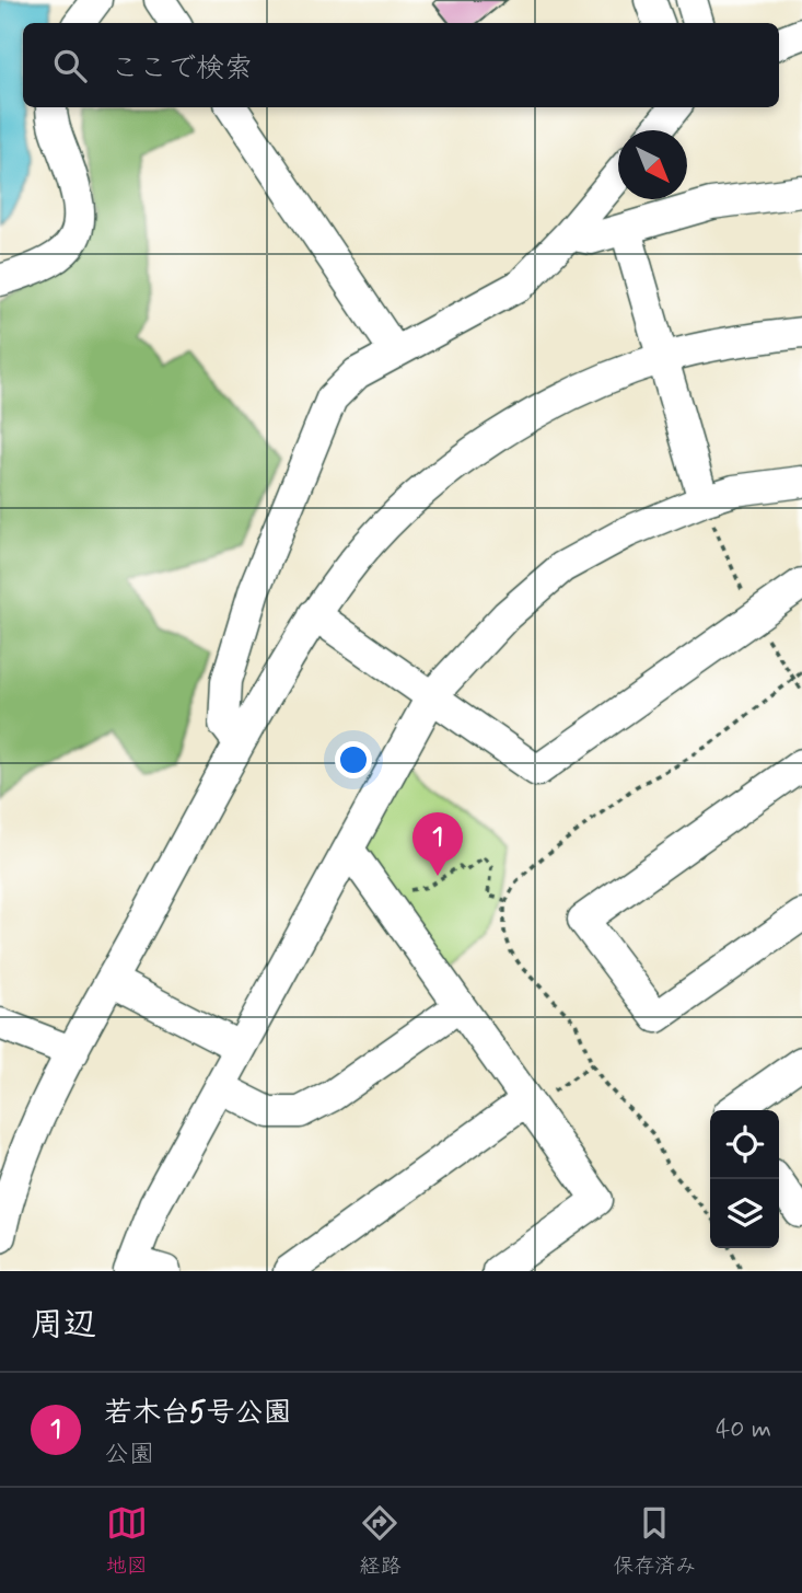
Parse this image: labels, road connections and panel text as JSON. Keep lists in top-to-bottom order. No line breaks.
{"north":"bottom right","page":{"search":"ここで検索","pins":"1","heading":"周辺","list":[{"mark":"1","name":"若木台5号公園","note":"公園","value":"40 m"}],"nav":["地図","経路","保存済み"]}}
